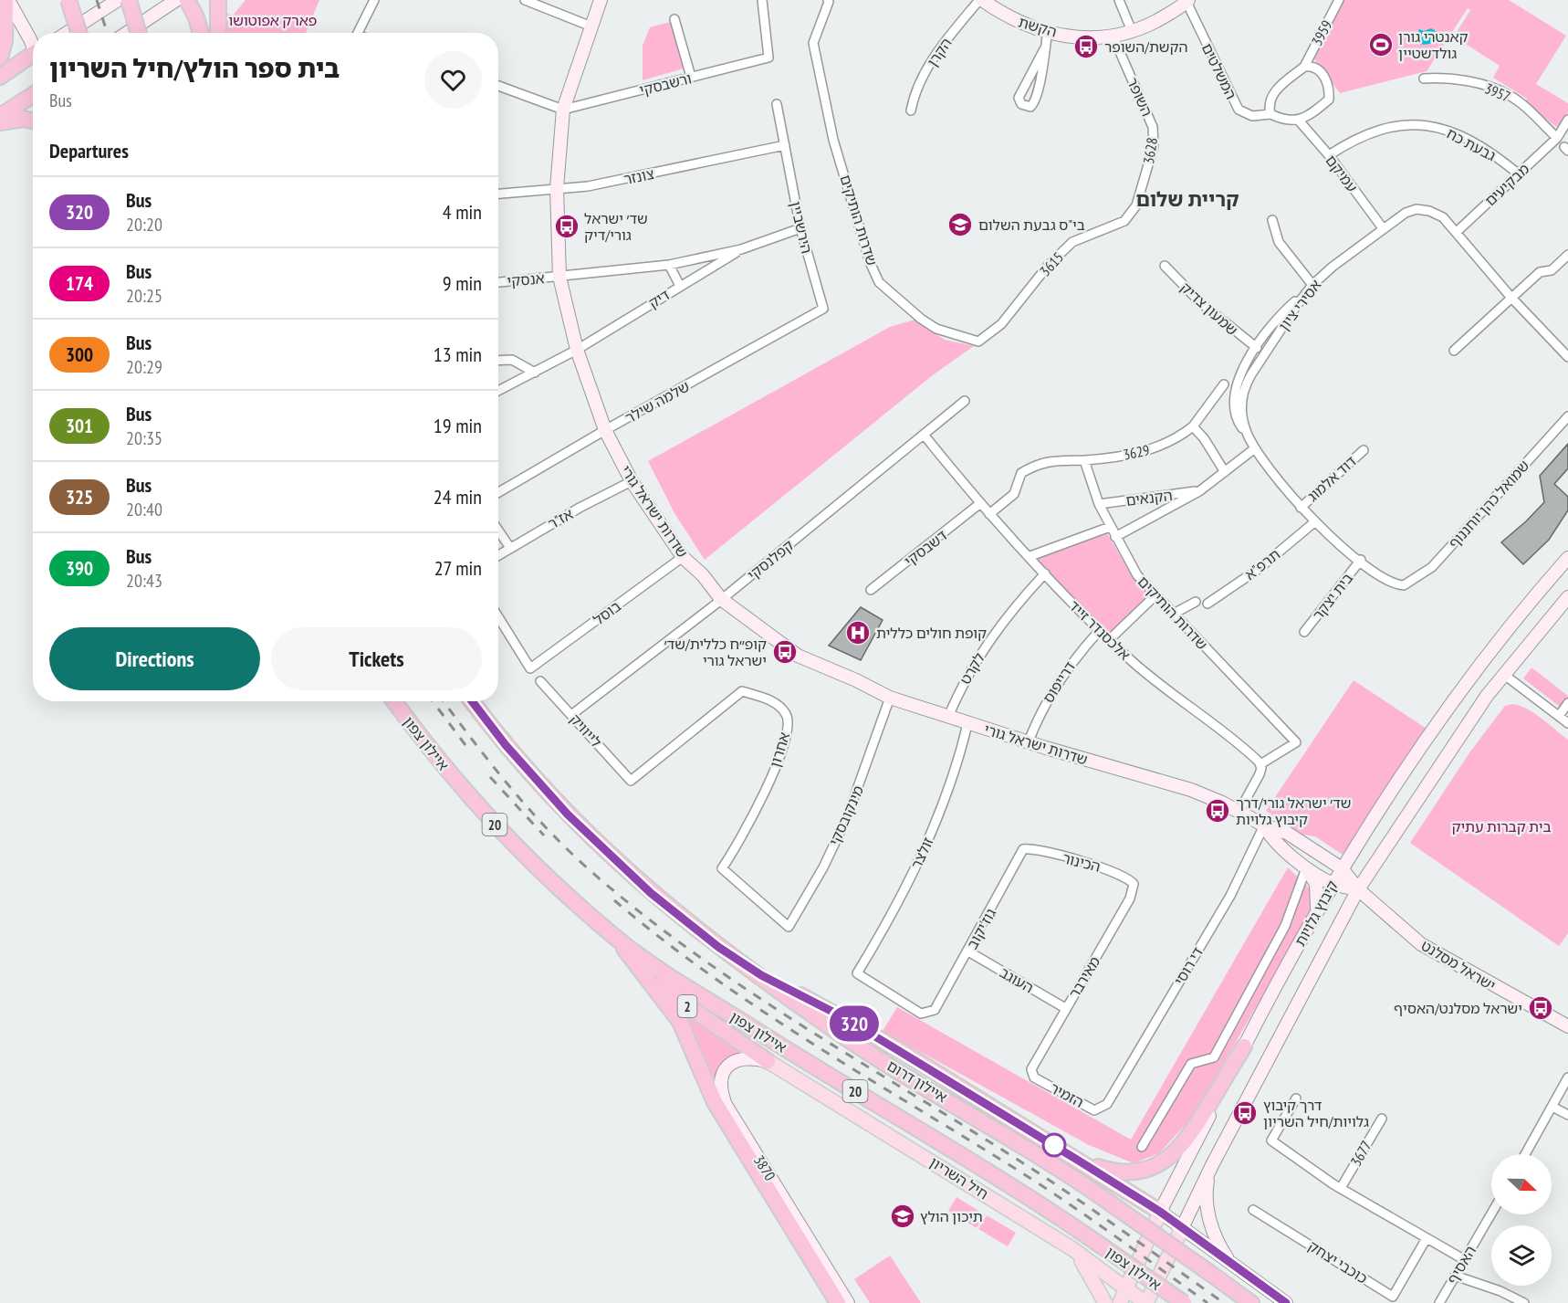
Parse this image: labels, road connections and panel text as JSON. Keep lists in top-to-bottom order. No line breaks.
{"streets":{"highway":["איילון צפון","20","2","איילון דרום"],"main road":["קיבוץ גלויות","חיל השריון"],"street":["הקשת","3959","הקרן","המשלטים","ורשבסקי","3957","השופר","גבעת כח","3628","עמיקם","צונזר","מבקיעים","שדרות הותיקים","הירשביין","3615","אנסקי","דיק","אסירי ציון","שמעון צדיק","שלמה שילר","3629","דוד אלמוג","הקנאים","שמואל כהן יוחננוף","שדרות ישראל גורי","אז\"ר","דשבסקי","קפלנסקי","תרפ\"א","בית יצקר","בוסל","אלכסנדר זייד","לקרט","דרייפוס","לייוויק","אחרון","מינקובסקי","זולצר","הכינור","גוז'יקוב","ישראל מסלנט","די רוסי","מאירבר","העוגב","הזמיר","3677","3870","כוכבי יצחק","האסיף"]},"crossings":[["הקשת","הקרן"],["הקשת","המשלטים"],["הקשת","השופר"],["3959","המשלטים"],["3959","עמיקם"],["המשלטים","עמיקם"],["ורשבסקי","שדרות ישראל גורי"],["3957","מבקיעים"],["השופר","3628"],["גבעת כח","עמיקם"],["גבעת כח","מבקיעים"],["3628","3615"],["עמיקם","אסירי ציון"],["צונזר","הירשביין"],["צונזר","שדרות ישראל גורי"],["מבקיעים","אסירי ציון"],["שדרות הותיקים","3615"],["שדרות הותיקים","3629"],["שדרות הותיקים","הקנאים"],["שדרות הותיקים","אלכסנדר זייד"],["הירשביין","דיק"],["הירשביין","שלמה שילר"],["אנסקי","דיק"],["אנסקי","שדרות ישראל גורי"],["דיק","שדרות ישראל גורי"],["אסירי ציון","דוד אלמוג"],["אסירי ציון","הקנאים"],["אסירי ציון","שמואל כהן יוחננוף"],["אסירי ציון","תרפ\"א"],["אסירי ציון","בית יצקר"],["שלמה שילר","שדרות ישראל גורי"],["3629","אלכסנדר זייד"],["שדרות ישראל גורי","אז\"ר"],["שדרות ישראל גורי","קפלנסקי"],["שדרות ישראל גורי","בוסל"],["שדרות ישראל גורי","לקרט"],["שדרות ישראל גורי","דרייפוס"],["שדרות ישראל גורי","מינקובסקי"],["שדרות ישראל גורי","זולצר"],["שדרות ישראל גורי","קיבוץ גלויות"],["שדרות ישראל גורי","ישראל מסלנט"],["שדרות ישראל גורי","די רוסי"],["דשבסקי","אלכסנדר זייד"],["קפלנסקי","אלכסנדר זייד"],["קפלנסקי","לייוויק"],["אלכסנדר זייד","לקרט"],["אלכסנדר זייד","דרייפוס"],["לייוויק","אחרון"],["איילון צפון","2"],["אחרון","מינקובסקי"],["זולצר","גוז'יקוב"],["הכינור","גוז'יקוב"],["הכינור","מאירבר"],["קיבוץ גלויות","ישראל מסלנט"],["קיבוץ גלויות","חיל השריון"],["גוז'יקוב","העוגב"],["די רוסי","הזמיר"],["מאירבר","העוגב"],["מאירבר","הזמיר"],["2","3870"],["2","חיל השריון"],["3870","חיל השריון"]],"districts":["קריית שלום"],"parks":["פארק אפוטושו","בית קברות עתיק"],"places":{"sports":["קאנטרי גורן גולדשטיין"],"bus stop":["הקשת/השופר","שד׳ ישראל גורי/דיק","קופ״ח כללית/שד׳ ישראל גורי","שד׳ ישראל גורי/דרך קיבוץ גלויות","ישראל מסלנט/האסיף","דרך קיבוץ גלויות/חיל השריון"],"school or university":["בי\"ס גבעת השלום","תיכון הולץ"],"hospital":["קופת חולים כללית"]},"lines":["bus line 320"],"north":"right","page":{"on_map":"320","heading":[["בית ספר הולץ/חיל השריון","Bus"],"Departures"],"list":[{"mark":"320","name":"Bus","note":"20:20","value":"4 min"},{"mark":"174","name":"Bus","note":"20:25","value":"9 min"},{"mark":"300","name":"Bus","note":"20:29","value":"13 min"},{"mark":"301","name":"Bus","note":"20:35","value":"19 min"},{"mark":"325","name":"Bus","note":"20:40","value":"24 min"},{"mark":"390","name":"Bus","note":"20:43","value":"27 min"}],"buttons":["Directions","Tickets"]}}
